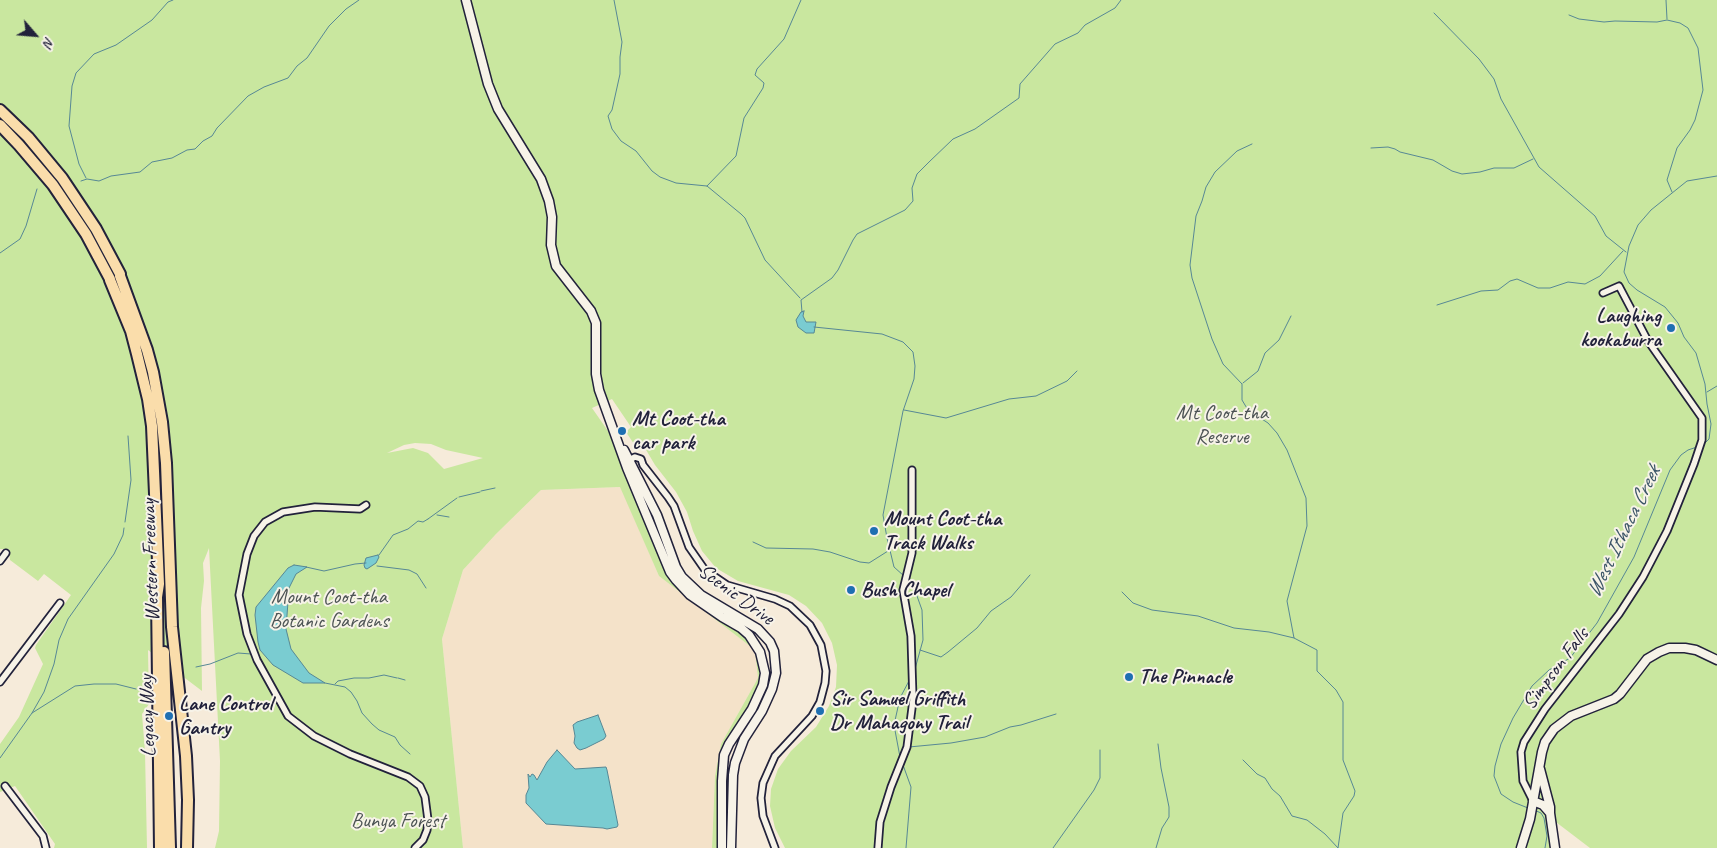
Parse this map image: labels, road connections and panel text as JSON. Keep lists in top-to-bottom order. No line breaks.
{"streets":{"highway":["Western Freeway","Legacy Way"],"main road":["Scenic Drive"],"street":["Simpson Falls"]},"crossings":[["Western Freeway","Legacy Way"]],"water":["West Ithaca Creek"],"parks":["Mt Coot-tha Reserve","Mount Coot-tha Botanic Gardens","Bunya Forest"],"places":["Laughing kookaburra","Mt Coot-tha car park","Mount Coot-tha Track Walks","Bush Chapel","The Pinnacle","Sir Samuel Griffith Dr Mahagony Trail","Lane Control Gantry"],"north":"bottom right"}
